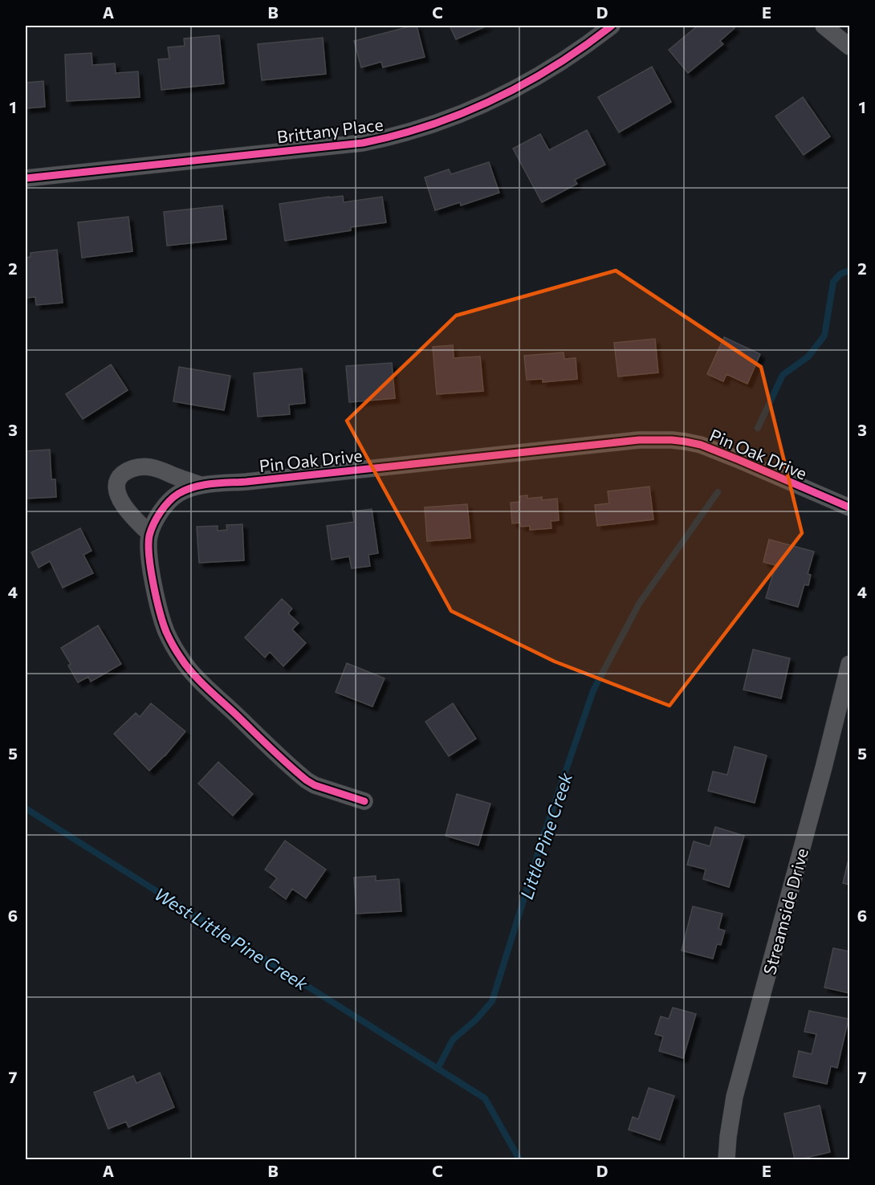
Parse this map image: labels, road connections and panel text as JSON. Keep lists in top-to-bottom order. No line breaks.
{"streets":{"street":["Brittany Place","Pin Oak Drive","Streamside Drive"]},"water":["Little Pine Creek","West Little Pine Creek"],"grid":{"columns":["A","B","C","D","E"],"rows":["1","2","3","4","5","6","7"]}}
